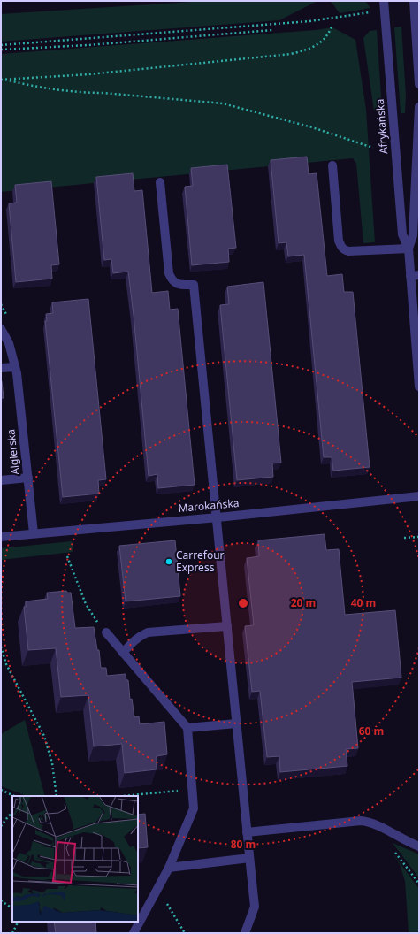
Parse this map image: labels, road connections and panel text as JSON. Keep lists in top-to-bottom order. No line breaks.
{"streets":{"street":["Afrykańska","Algierska","Marokańska"]},"crossings":[["Algierska","Marokańska"]],"places":["Carrefour Express"],"rings":["20 m","40 m","60 m","80 m"]}
